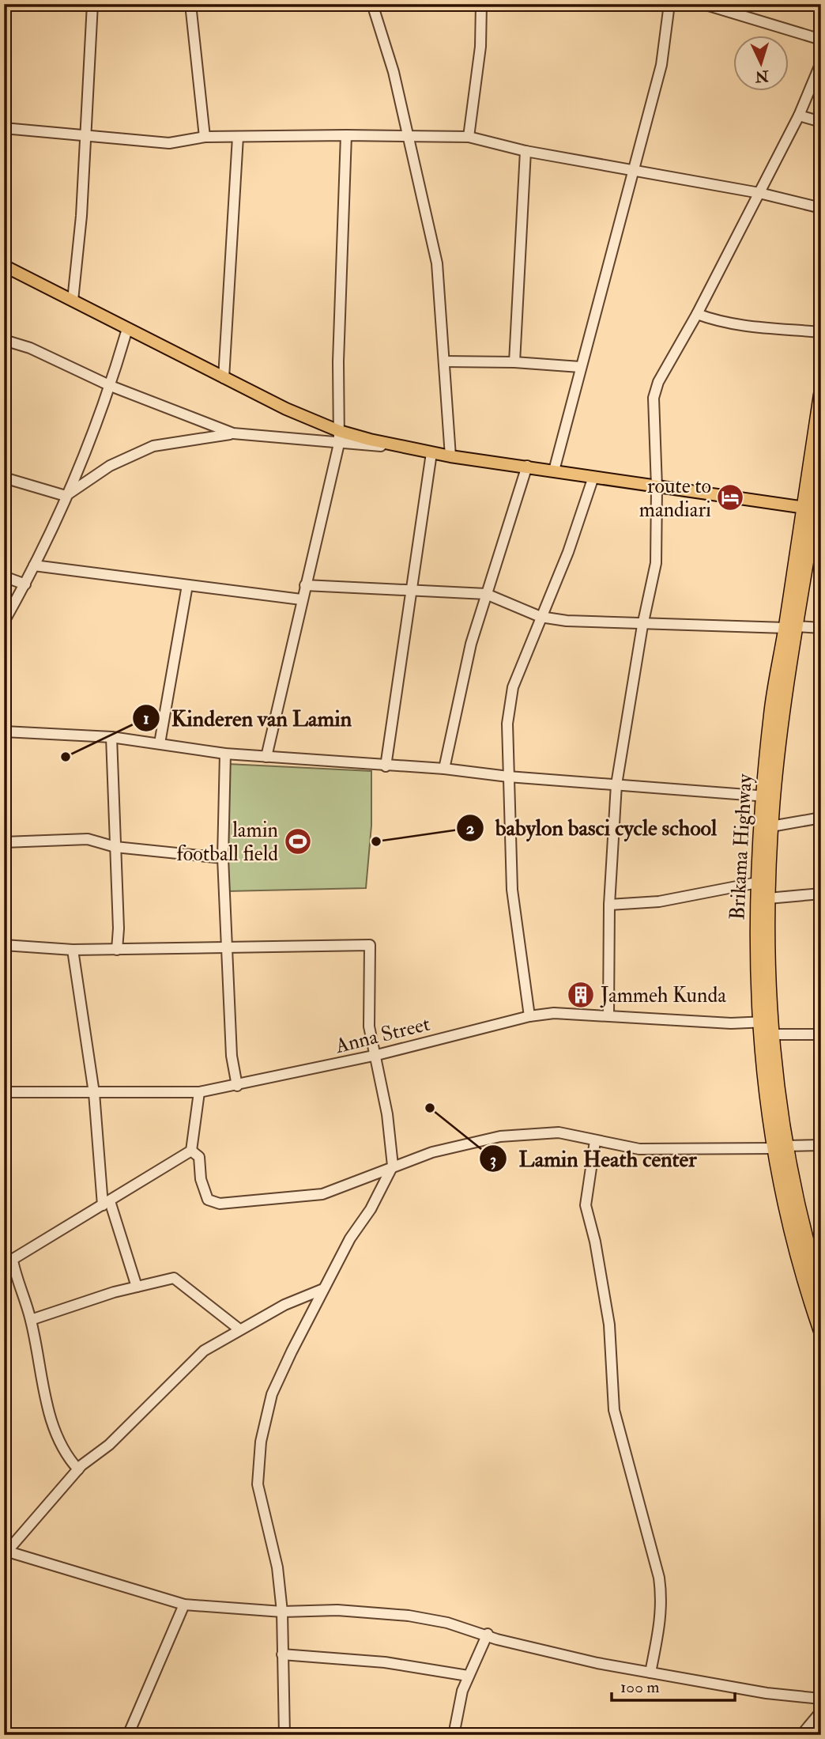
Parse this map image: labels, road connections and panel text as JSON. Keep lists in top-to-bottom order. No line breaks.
{"streets":{"highway":["Brikama Highway"],"street":["Anna Street"]},"crossings":[["Brikama Highway","Anna Street"]],"places":{"hotel":["route to mandiari"],"other":["Kinderen van Lamin","babylon basci cycle school","Lamin Heath center"],"sports":["lamin football field"],"building":["Jammeh Kunda"]},"scale_bar":"100 m","north":"bottom"}
